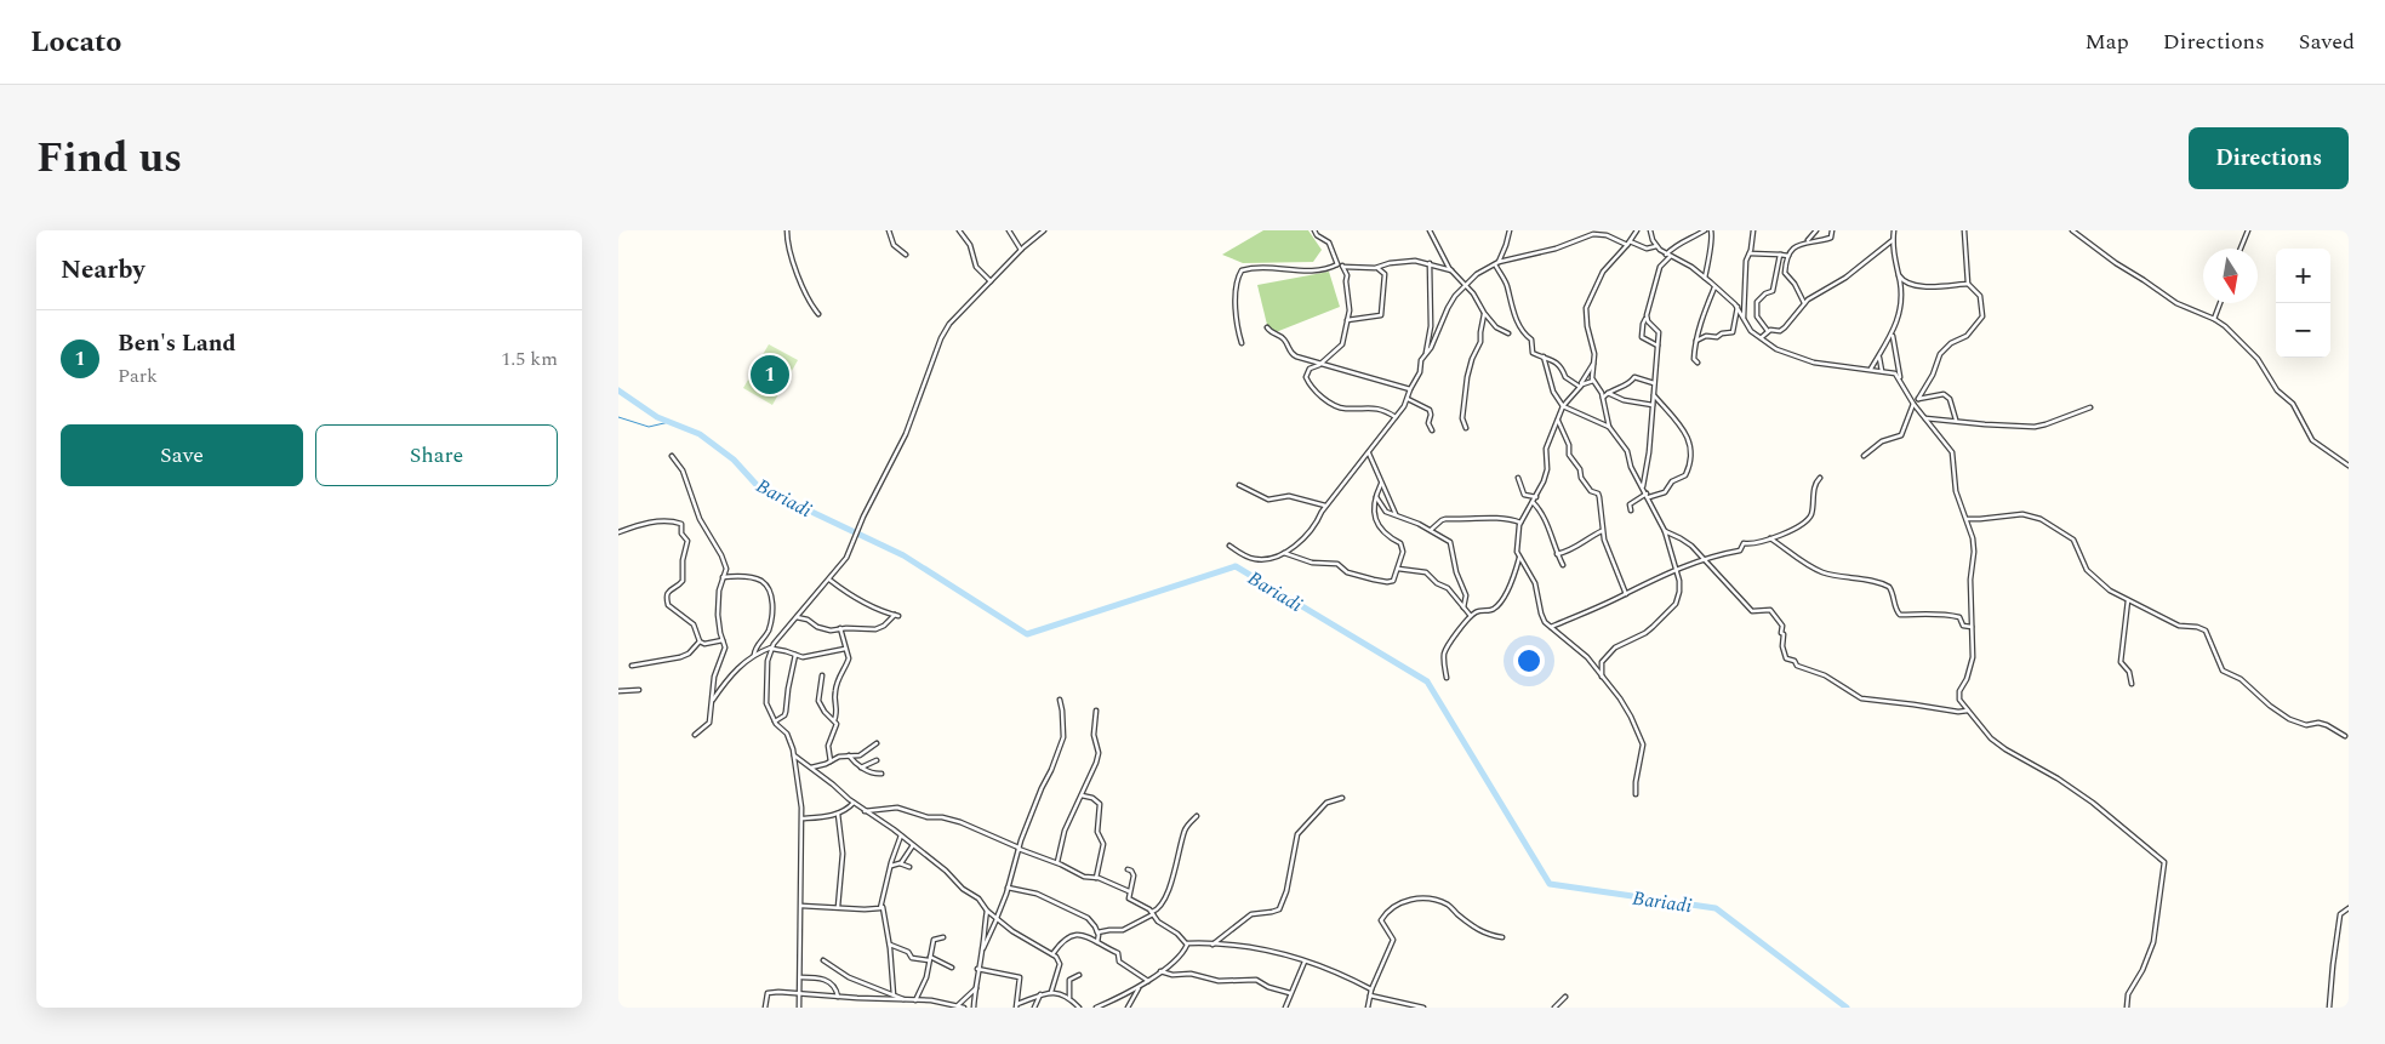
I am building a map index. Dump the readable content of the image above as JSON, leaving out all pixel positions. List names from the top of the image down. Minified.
{"water":["Bariadi"],"north":"bottom","page":{"header":"Locato","nav":["Map","Directions","Saved"],"title":"Find us","buttons":["Directions",["Save","Share"]],"heading":"Nearby","map_buttons":["+","−"],"list":[{"mark":"1","name":"Ben's Land","note":"Park","value":"1.5 km"}],"pins":"1"}}
